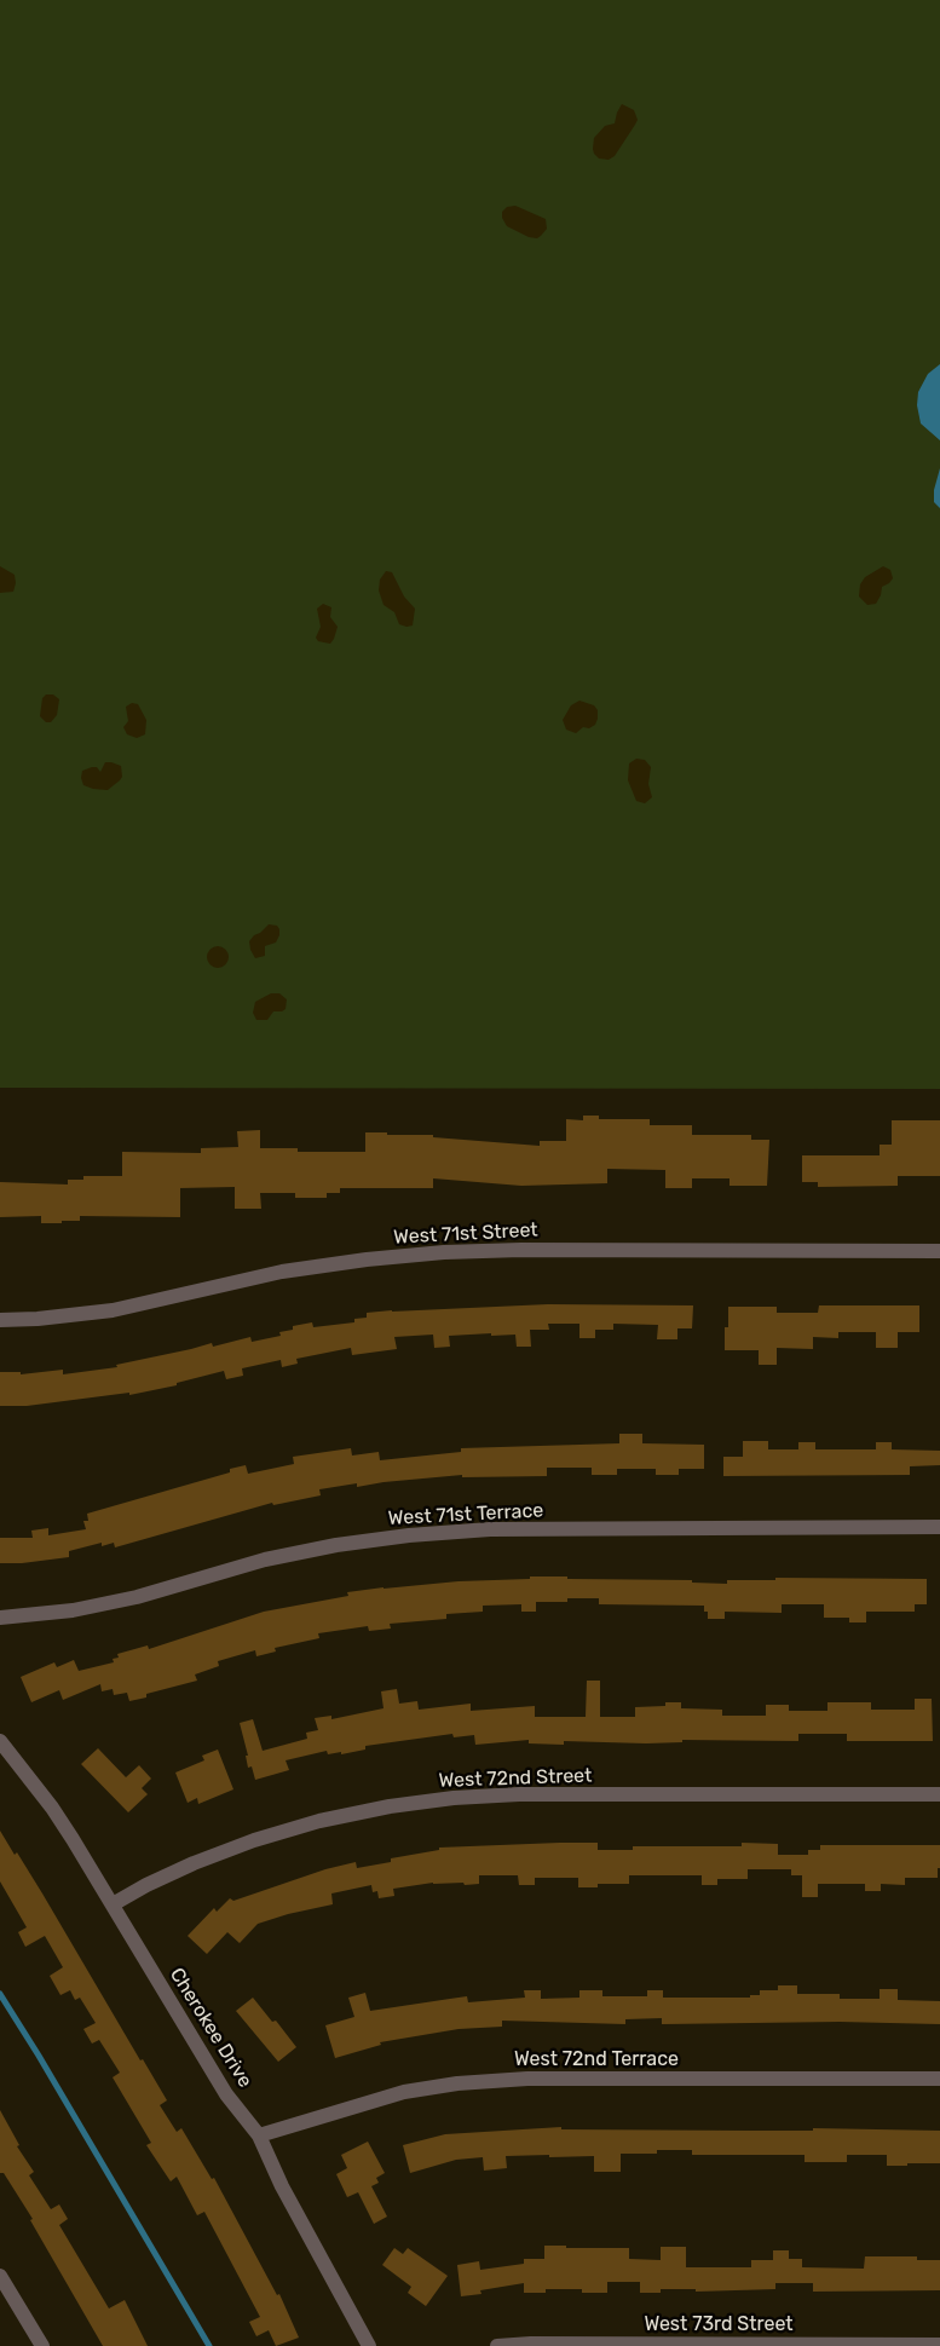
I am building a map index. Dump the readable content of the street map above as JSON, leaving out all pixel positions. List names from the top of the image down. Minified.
{"streets":{"street":["West 71st Street","West 71st Terrace","West 72nd Street","Cherokee Drive","West 72nd Terrace","West 73rd Street"]},"crossings":[["West 72nd Street","Cherokee Drive"],["Cherokee Drive","West 72nd Terrace"]]}
